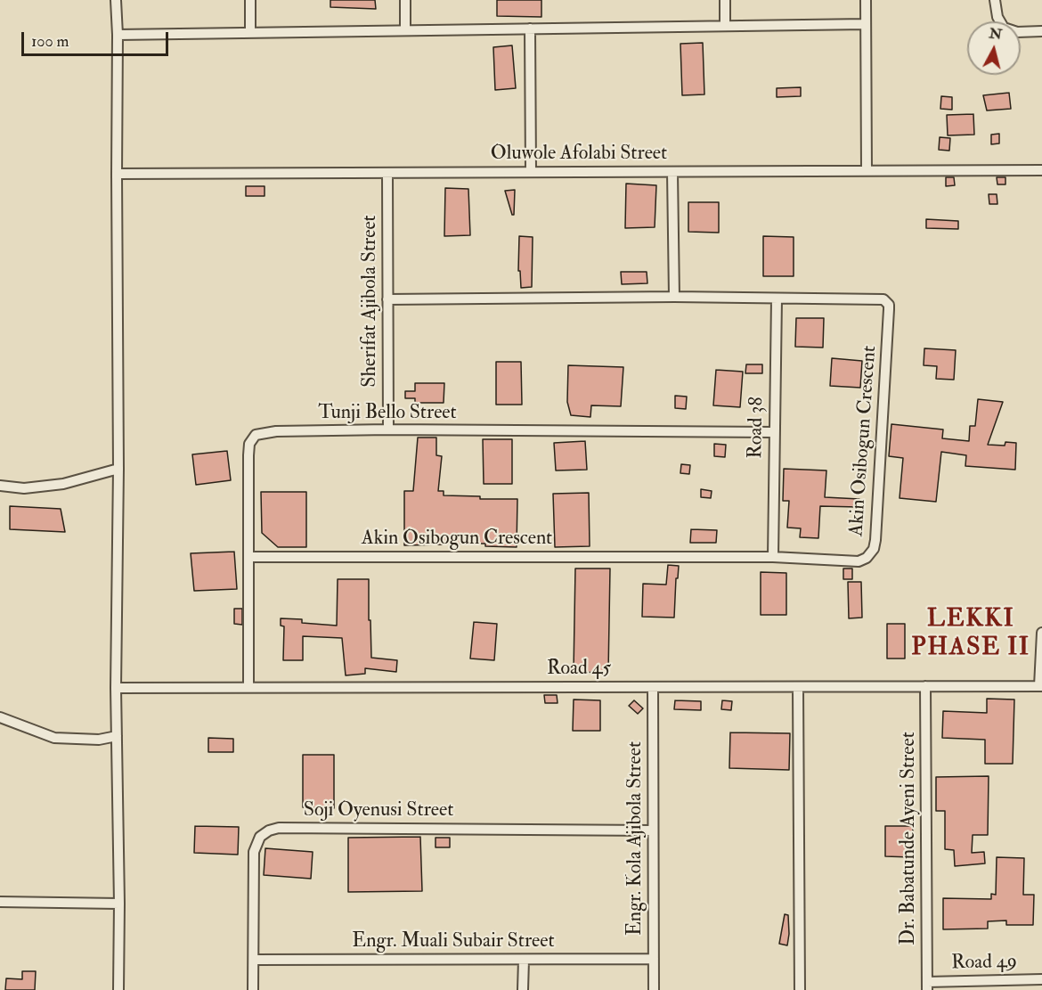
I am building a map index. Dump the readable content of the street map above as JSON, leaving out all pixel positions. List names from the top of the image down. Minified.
{"streets":{"street":["Oluwole Afolabi Street","Sherifat Ajibola Street","Tunji Bello Street","Road 38","Akin Osibogun Crescent","Road 45","Soji Oyenusi Street","Engr. Kola Ajibola Street","Dr. Babatunde Ayeni Street","Engr. Muali Subair Street","Road 49"]},"crossings":[["Oluwole Afolabi Street","Sherifat Ajibola Street"],["Sherifat Ajibola Street","Tunji Bello Street"],["Sherifat Ajibola Street","Akin Osibogun Crescent"],["Tunji Bello Street","Road 38"],["Tunji Bello Street","Akin Osibogun Crescent"],["Tunji Bello Street","Road 45"],["Road 38","Akin Osibogun Crescent"],["Road 45","Engr. Kola Ajibola Street"],["Road 45","Dr. Babatunde Ayeni Street"],["Soji Oyenusi Street","Engr. Kola Ajibola Street"],["Soji Oyenusi Street","Engr. Muali Subair Street"],["Engr. Kola Ajibola Street","Engr. Muali Subair Street"],["Dr. Babatunde Ayeni Street","Road 49"]],"districts":["LEKKI PHASE II"],"scale_bar":"100 m","north":"top"}
